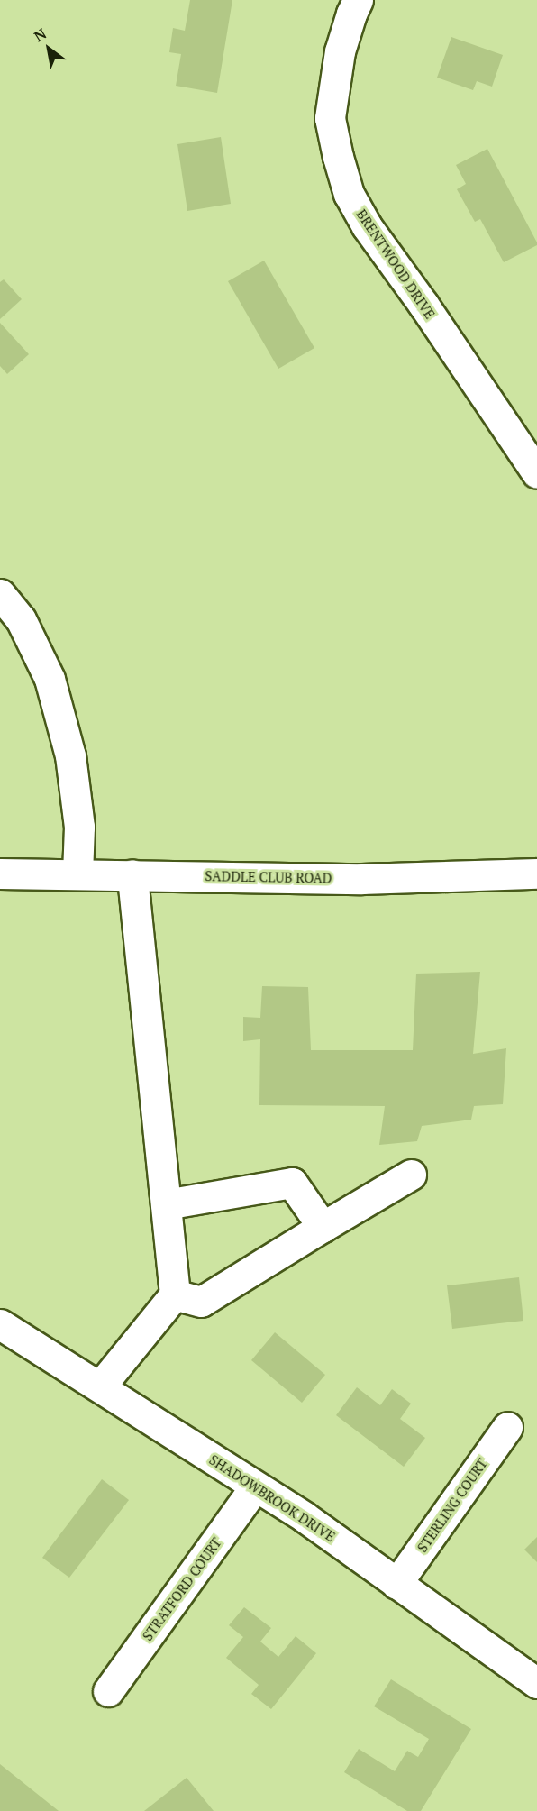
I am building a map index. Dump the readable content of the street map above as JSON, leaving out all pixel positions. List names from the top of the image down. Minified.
{"streets":{"street":["BRENTWOOD DRIVE","SADDLE CLUB ROAD","SHADOWBROOK DRIVE","STERLING COURT","STRATFORD COURT"]},"crossings":[["SHADOWBROOK DRIVE","STERLING COURT"],["SHADOWBROOK DRIVE","STRATFORD COURT"]],"north":"top left"}
